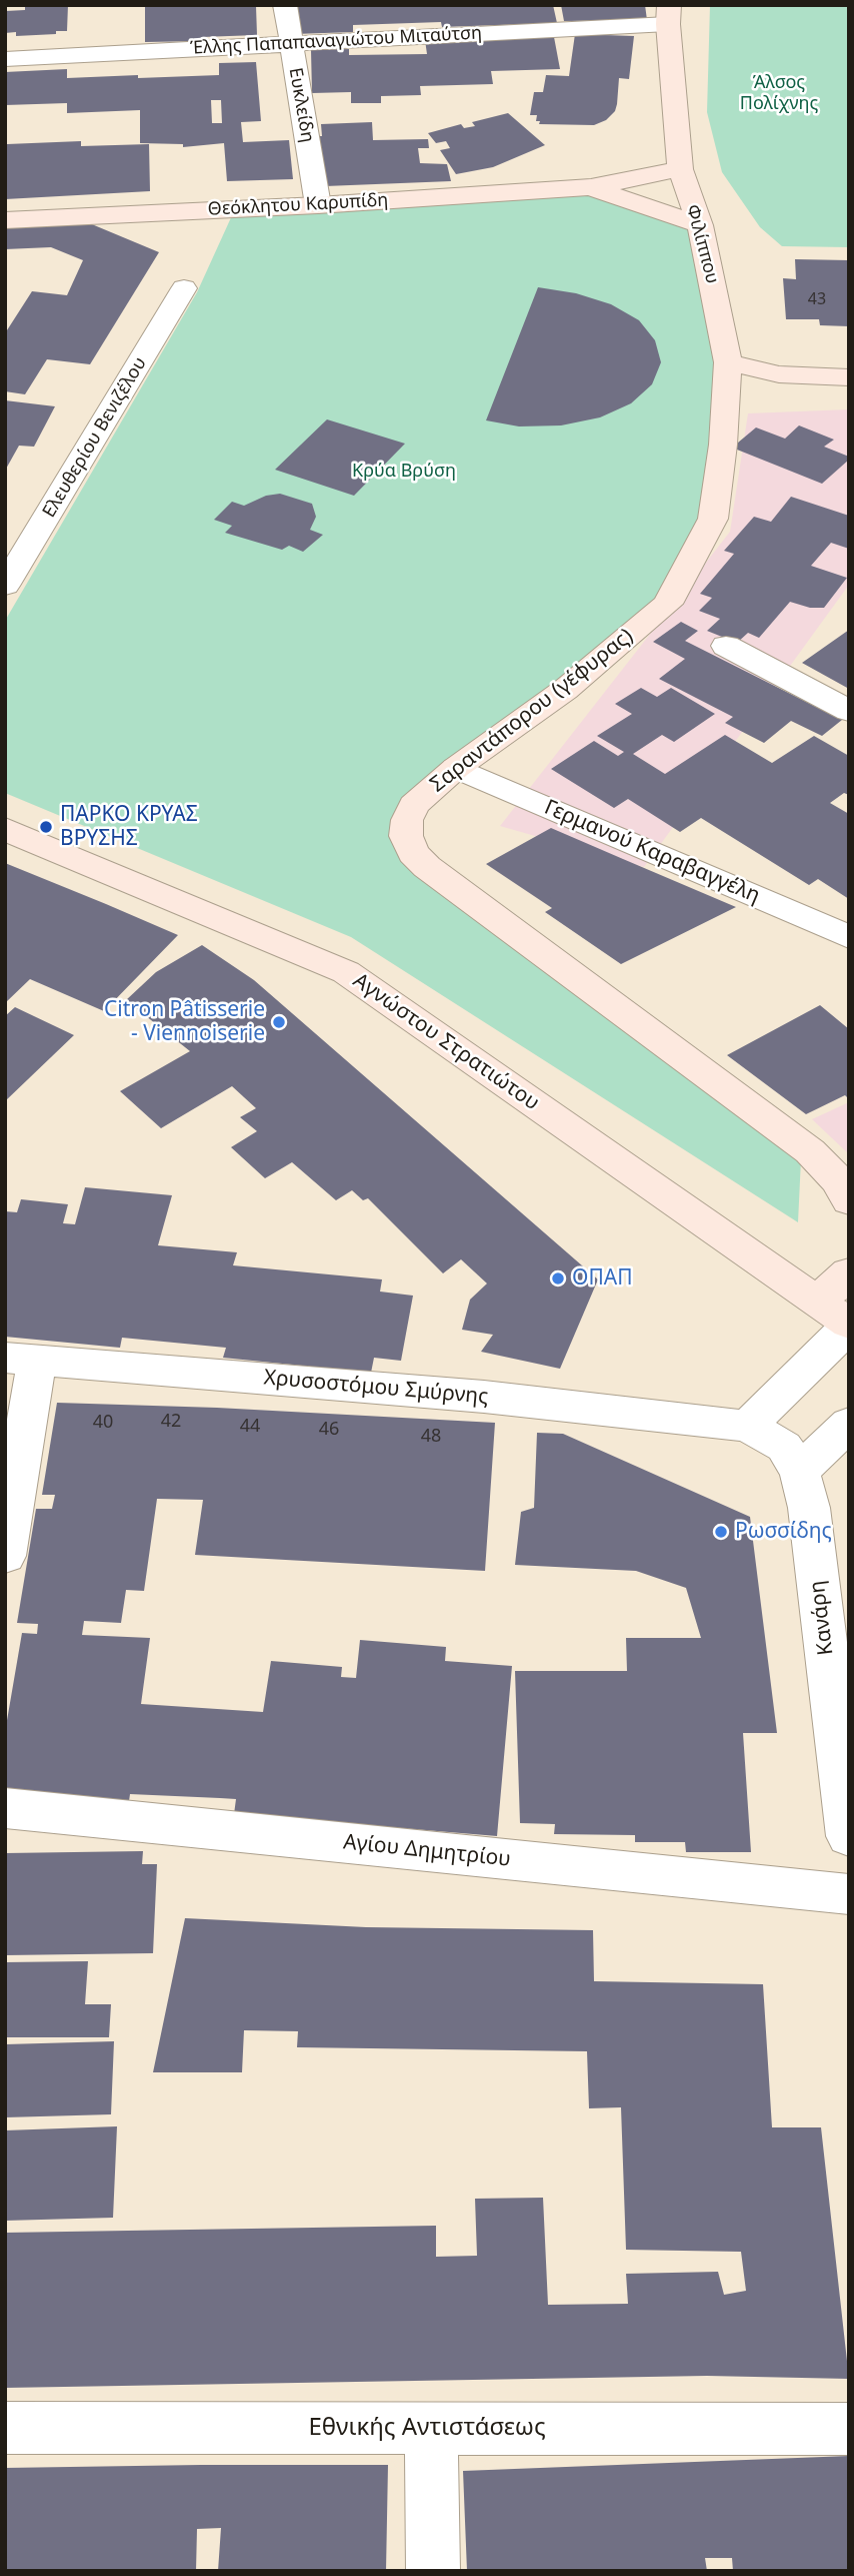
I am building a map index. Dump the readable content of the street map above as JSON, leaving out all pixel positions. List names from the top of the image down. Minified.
{"streets":{"street":["Έλλης Παπαπαναγιώτου Μιταύτση","Ευκλείδη","Θεόκλητου Καρυπίδη","Φιλίππου","Ελευθερίου Βενιζέλου","Σαραντάπορου (γέφυρας)","Γερμανού Καραβαγγέλη","Αγνώστου Στρατιώτου","Χρυσοστόμου Σμύρνης","Κανάρη","Αγίου Δημητρίου","Εθνικής Αντιστάσεως"]},"crossings":[["Έλλης Παπαπαναγιώτου Μιταύτση","Ευκλείδη"],["Έλλης Παπαπαναγιώτου Μιταύτση","Φιλίππου"],["Ευκλείδη","Θεόκλητου Καρυπίδη"],["Θεόκλητου Καρυπίδη","Φιλίππου"],["Φιλίππου","Σαραντάπορου (γέφυρας)"],["Σαραντάπορου (γέφυρας)","Γερμανού Καραβαγγέλη"],["Χρυσοστόμου Σμύρνης","Κανάρη"]],"parks":["Άλσος Πολίχνης","Κρύα Βρύση"],"places":["ΠΑΡΚΟ ΚΡΥΑΣ ΒΡΥΣΗΣ","Citron Pâtisserie - Viennoiserie","ΟΠΑΠ","Ρωσσίδης"],"house_numbers":["43","42","40","44","46","48"]}
